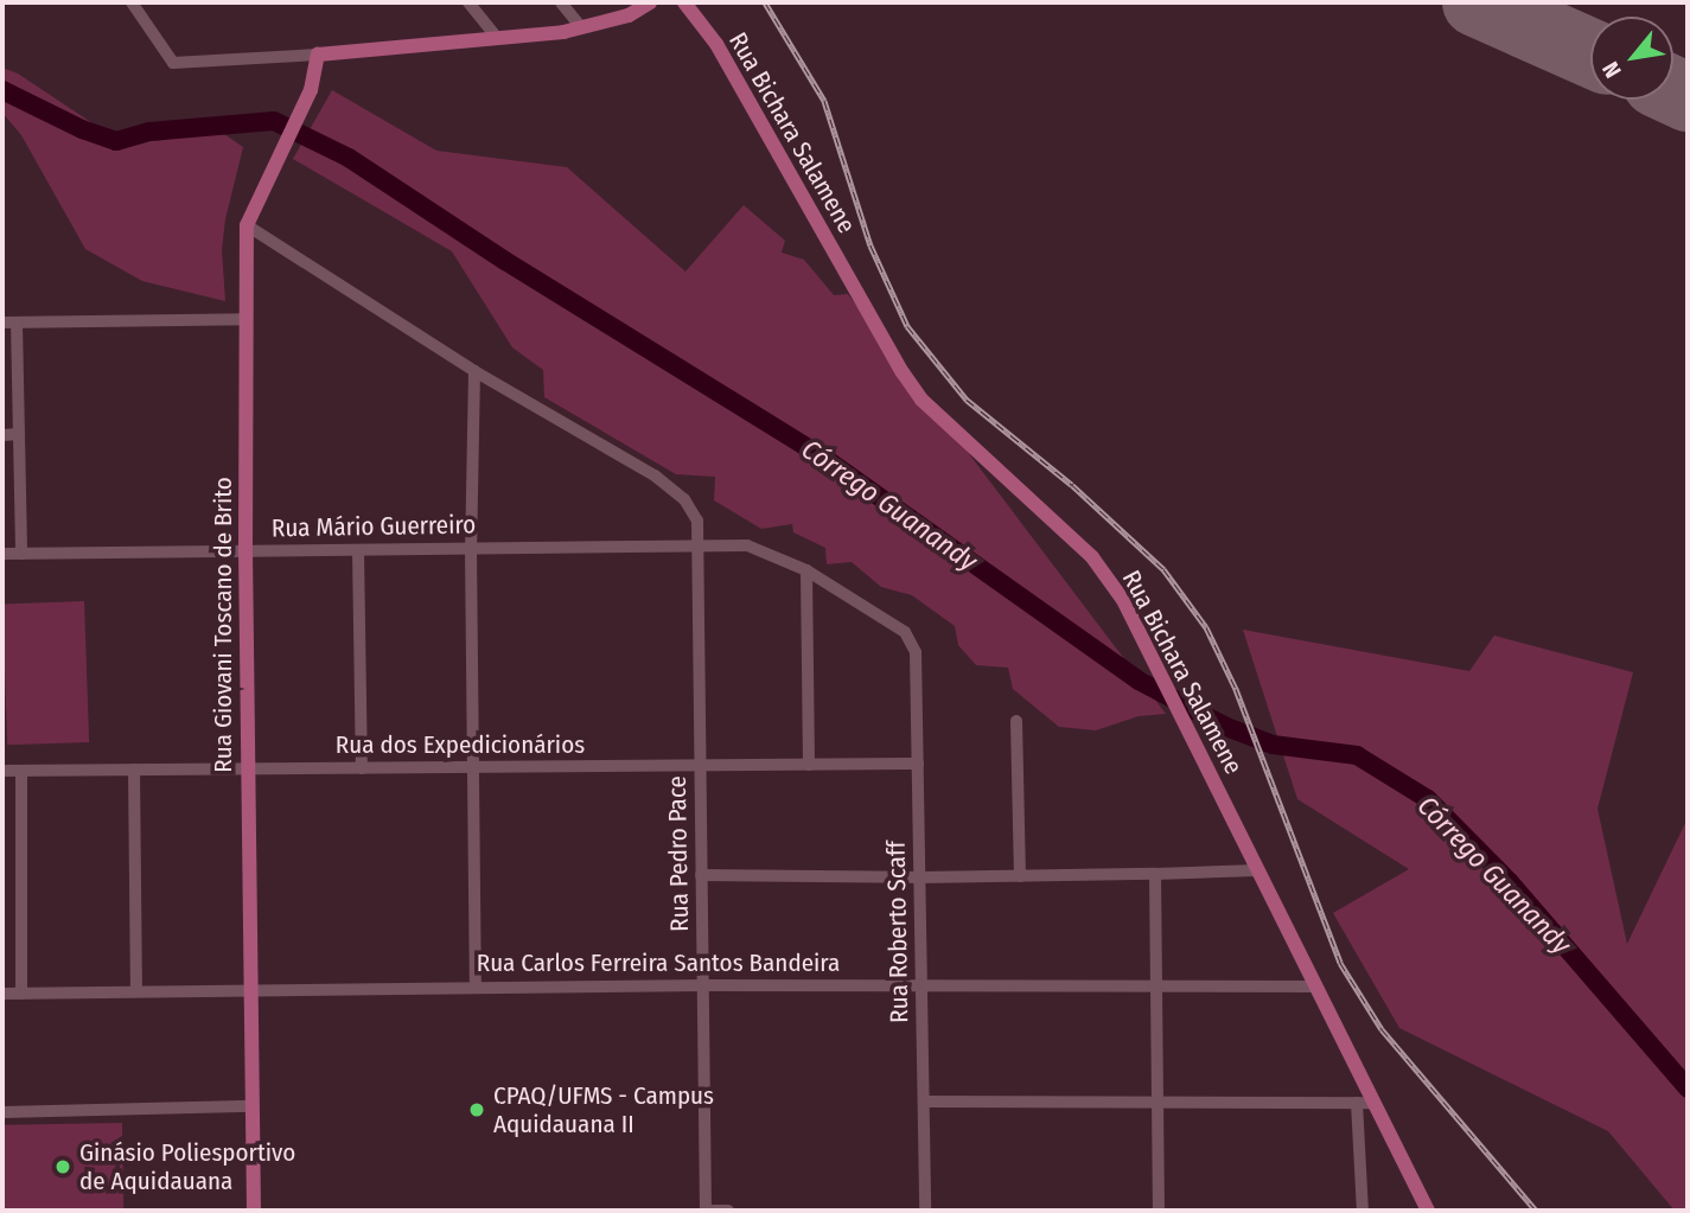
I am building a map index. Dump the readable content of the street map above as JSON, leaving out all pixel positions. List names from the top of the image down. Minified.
{"streets":{"main road":["Rua Bichara Salamene","Rua Giovani Toscano de Brito"],"street":["Rua Mário Guerreiro","Rua dos Expedicionários","Rua Pedro Pace","Rua Roberto Scaff","Rua Carlos Ferreira Santos Bandeira"]},"crossings":[["Rua Bichara Salamene","Rua Carlos Ferreira Santos Bandeira"],["Rua Mário Guerreiro","Rua Giovani Toscano de Brito"],["Rua Mário Guerreiro","Rua Pedro Pace"],["Rua Mário Guerreiro","Rua Roberto Scaff"],["Rua Giovani Toscano de Brito","Rua dos Expedicionários"],["Rua Giovani Toscano de Brito","Rua Pedro Pace"],["Rua Giovani Toscano de Brito","Rua Carlos Ferreira Santos Bandeira"],["Rua dos Expedicionários","Rua Pedro Pace"],["Rua dos Expedicionários","Rua Roberto Scaff"],["Rua Pedro Pace","Rua Carlos Ferreira Santos Bandeira"],["Rua Roberto Scaff","Rua Carlos Ferreira Santos Bandeira"]],"water":["Córrego Guanandy"],"places":["CPAQ/UFMS - Campus Aquidauana II","Ginásio Poliesportivo de Aquidauana"],"north":"bottom left"}
